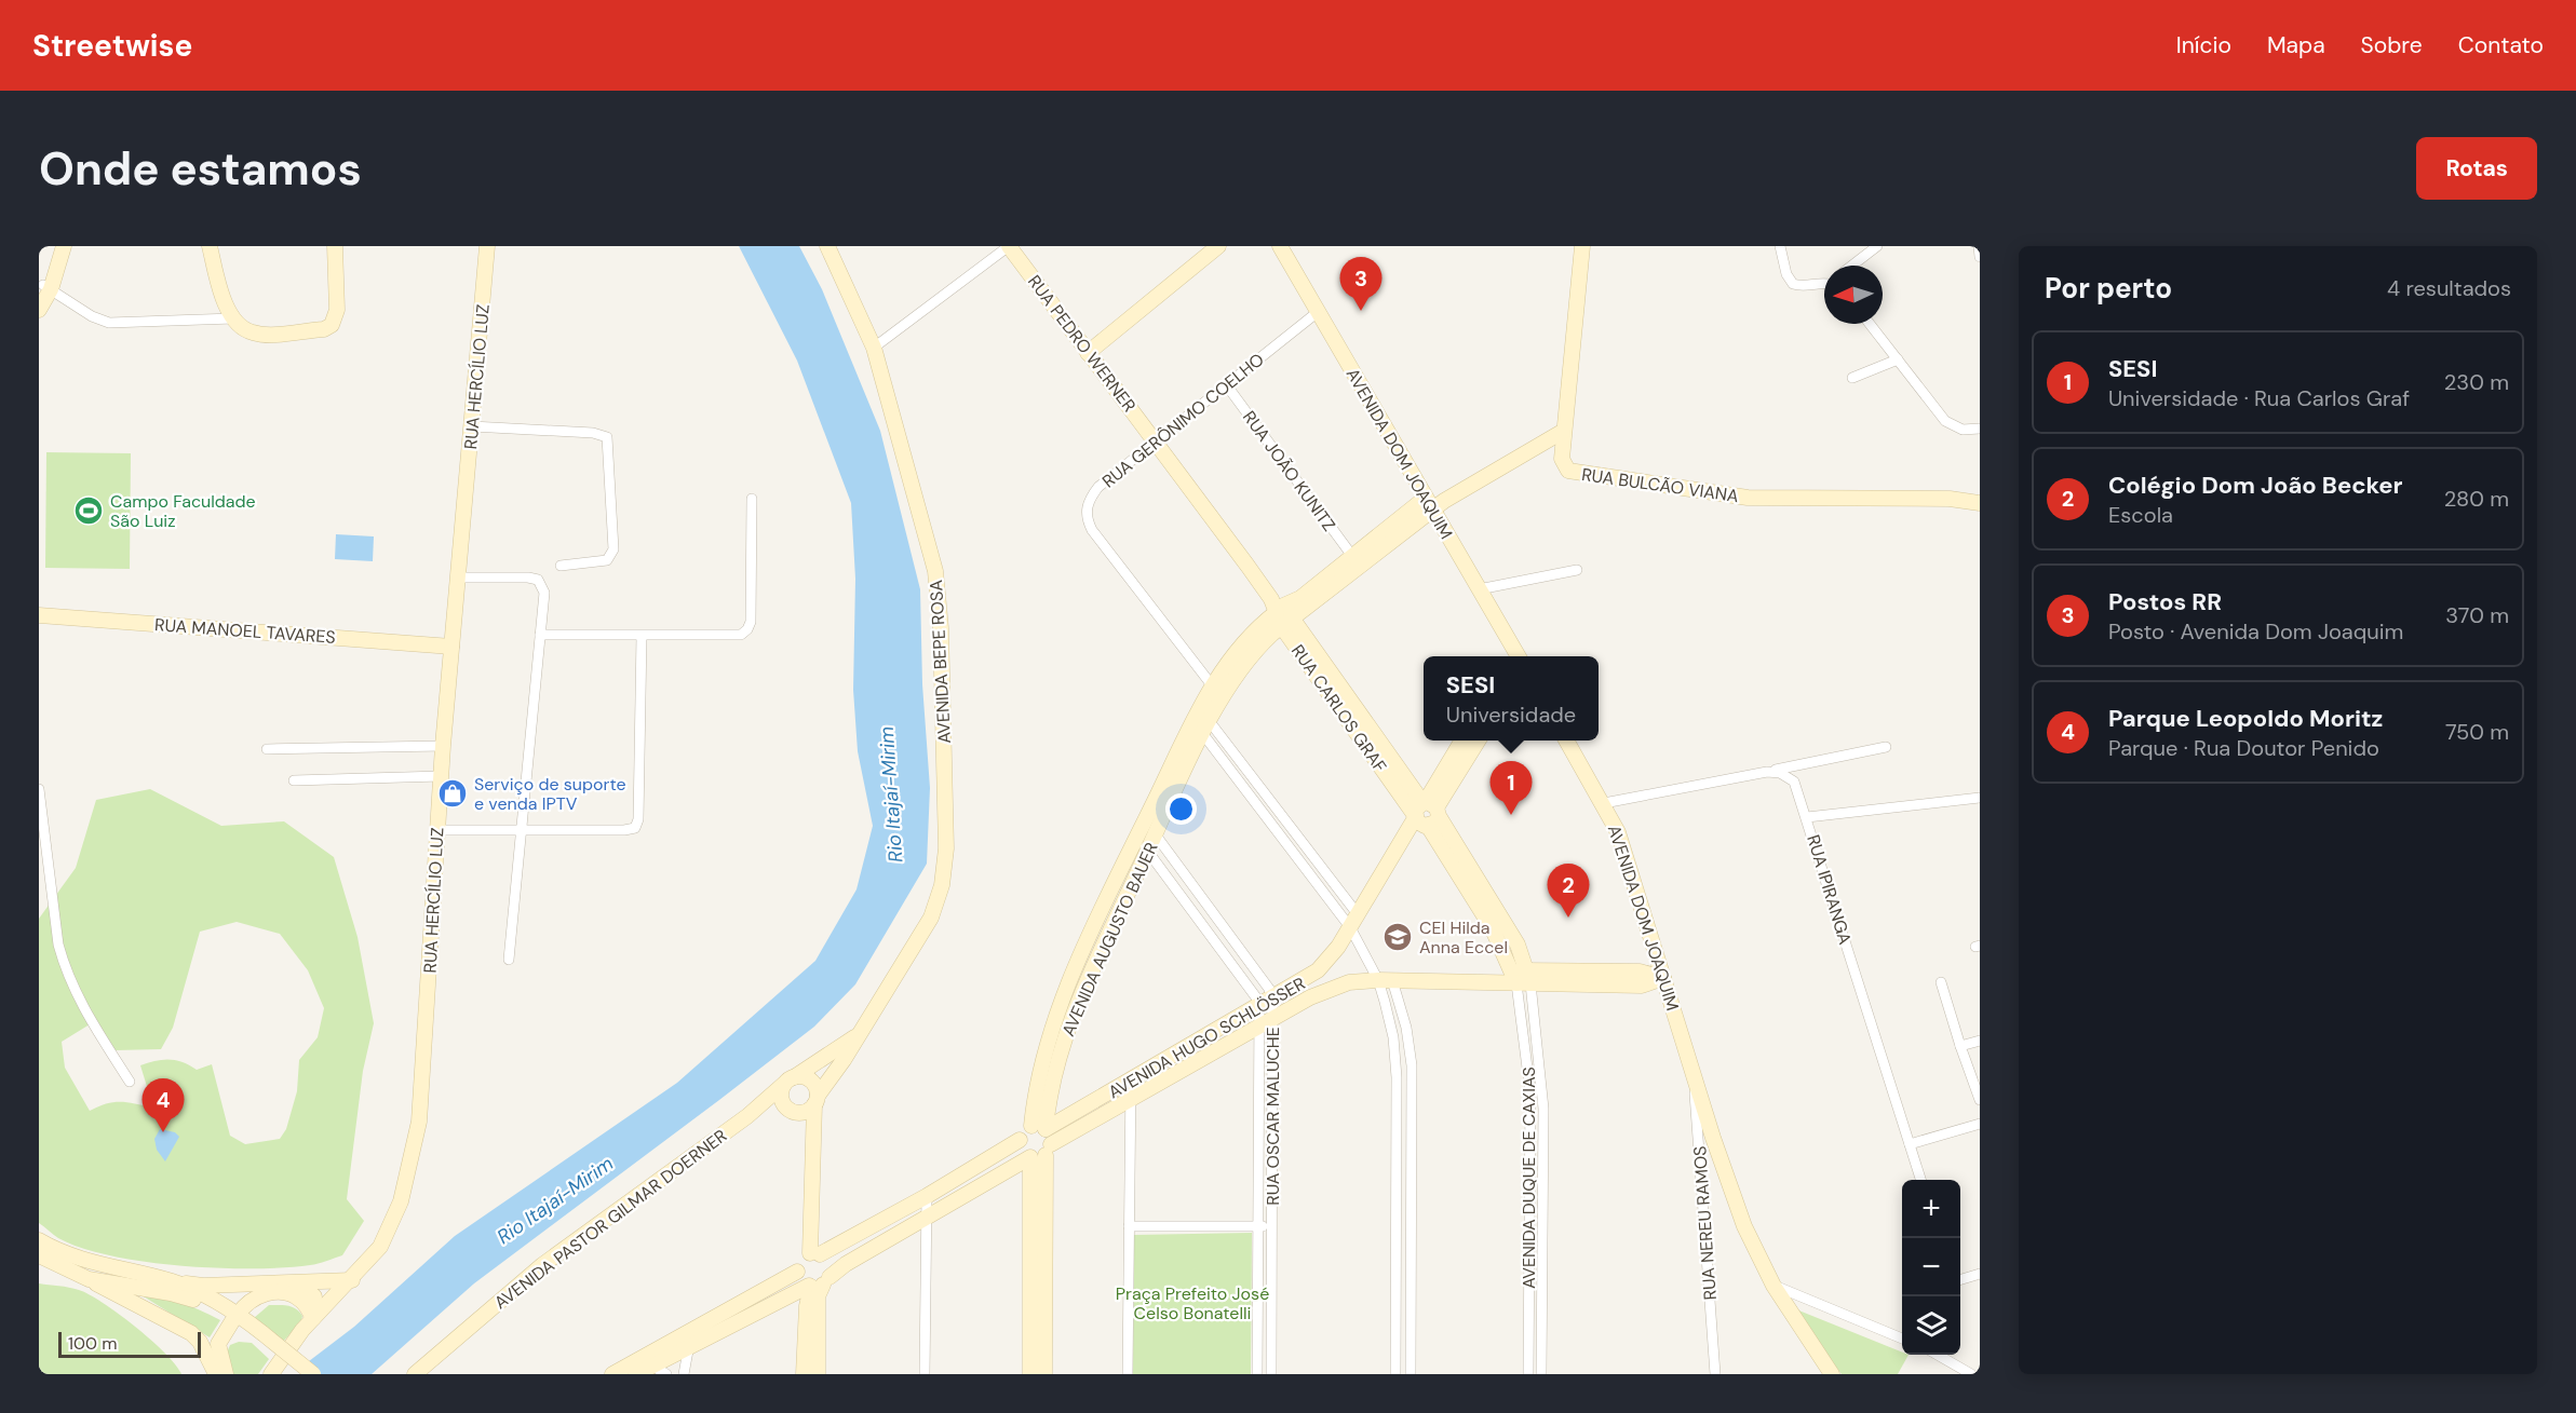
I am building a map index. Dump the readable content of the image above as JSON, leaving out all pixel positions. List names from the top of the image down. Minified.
{"streets":{"main road":["RUA PEDRO WERNER","RUA HERCÍLIO LUZ","AVENIDA DOM JOAQUIM","RUA BULCÃO VIANA","RUA MANOEL TAVARES","AVENIDA BEPE ROSA","RUA CARLOS GRAF","AVENIDA AUGUSTO BAUER","AVENIDA HUGO SCHLÖSSER","AVENIDA PASTOR GILMAR DOERNER"],"street":["RUA GERÔNIMO COELHO","RUA JOÃO KUNITZ","RUA IPIRANGA","RUA OSCAR MALUCHE","AVENIDA DUQUE DE CAXIAS","RUA NEREU RAMOS"]},"crossings":[["RUA PEDRO WERNER","RUA GERÔNIMO COELHO"],["RUA HERCÍLIO LUZ","RUA MANOEL TAVARES"],["RUA GERÔNIMO COELHO","AVENIDA DOM JOAQUIM"],["RUA GERÔNIMO COELHO","RUA JOÃO KUNITZ"],["RUA GERÔNIMO COELHO","AVENIDA AUGUSTO BAUER"],["AVENIDA DOM JOAQUIM","AVENIDA AUGUSTO BAUER"],["AVENIDA DOM JOAQUIM","AVENIDA HUGO SCHLÖSSER"],["AVENIDA DOM JOAQUIM","RUA NEREU RAMOS"],["RUA JOÃO KUNITZ","AVENIDA AUGUSTO BAUER"],["RUA BULCÃO VIANA","AVENIDA AUGUSTO BAUER"],["AVENIDA BEPE ROSA","AVENIDA PASTOR GILMAR DOERNER"],["RUA CARLOS GRAF","AVENIDA AUGUSTO BAUER"],["RUA CARLOS GRAF","AVENIDA HUGO SCHLÖSSER"],["RUA CARLOS GRAF","AVENIDA DUQUE DE CAXIAS"],["AVENIDA AUGUSTO BAUER","AVENIDA HUGO SCHLÖSSER"],["AVENIDA AUGUSTO BAUER","RUA OSCAR MALUCHE"],["AVENIDA HUGO SCHLÖSSER","RUA OSCAR MALUCHE"],["AVENIDA HUGO SCHLÖSSER","AVENIDA DUQUE DE CAXIAS"]],"water":["Rio Itajaí-Mirim"],"parks":["Praça Prefeito José Celso Bonatelli"],"places":{"sports":["Campo Faculdade São Luiz"],"shop":["Serviço de suporte e venda IPTV"],"school or university":["CEI Hilda Anna Eccel"]},"scale_bar":"100 m","north":"left","page":{"header":"Streetwise","nav":["Início","Mapa","Sobre","Contato"],"buttons":"Rotas","title":"Onde estamos","heading":["Por perto","4 resultados"],"pins":["3","1","2","4"],"list":[{"mark":"1","name":"SESI","note":"Universidade · Rua Carlos Graf","value":"230 m"},{"mark":"2","name":"Colégio Dom João Becker","note":"Escola","value":"280 m"},{"mark":"3","name":"Postos RR","note":"Posto · Avenida Dom Joaquim","value":"370 m"},{"mark":"4","name":"Parque Leopoldo Moritz","note":"Parque · Rua Doutor Penido","value":"750 m"}],"popup":["SESI","Universidade"],"map_buttons":["+","−"],"scale":"100 m"}}
